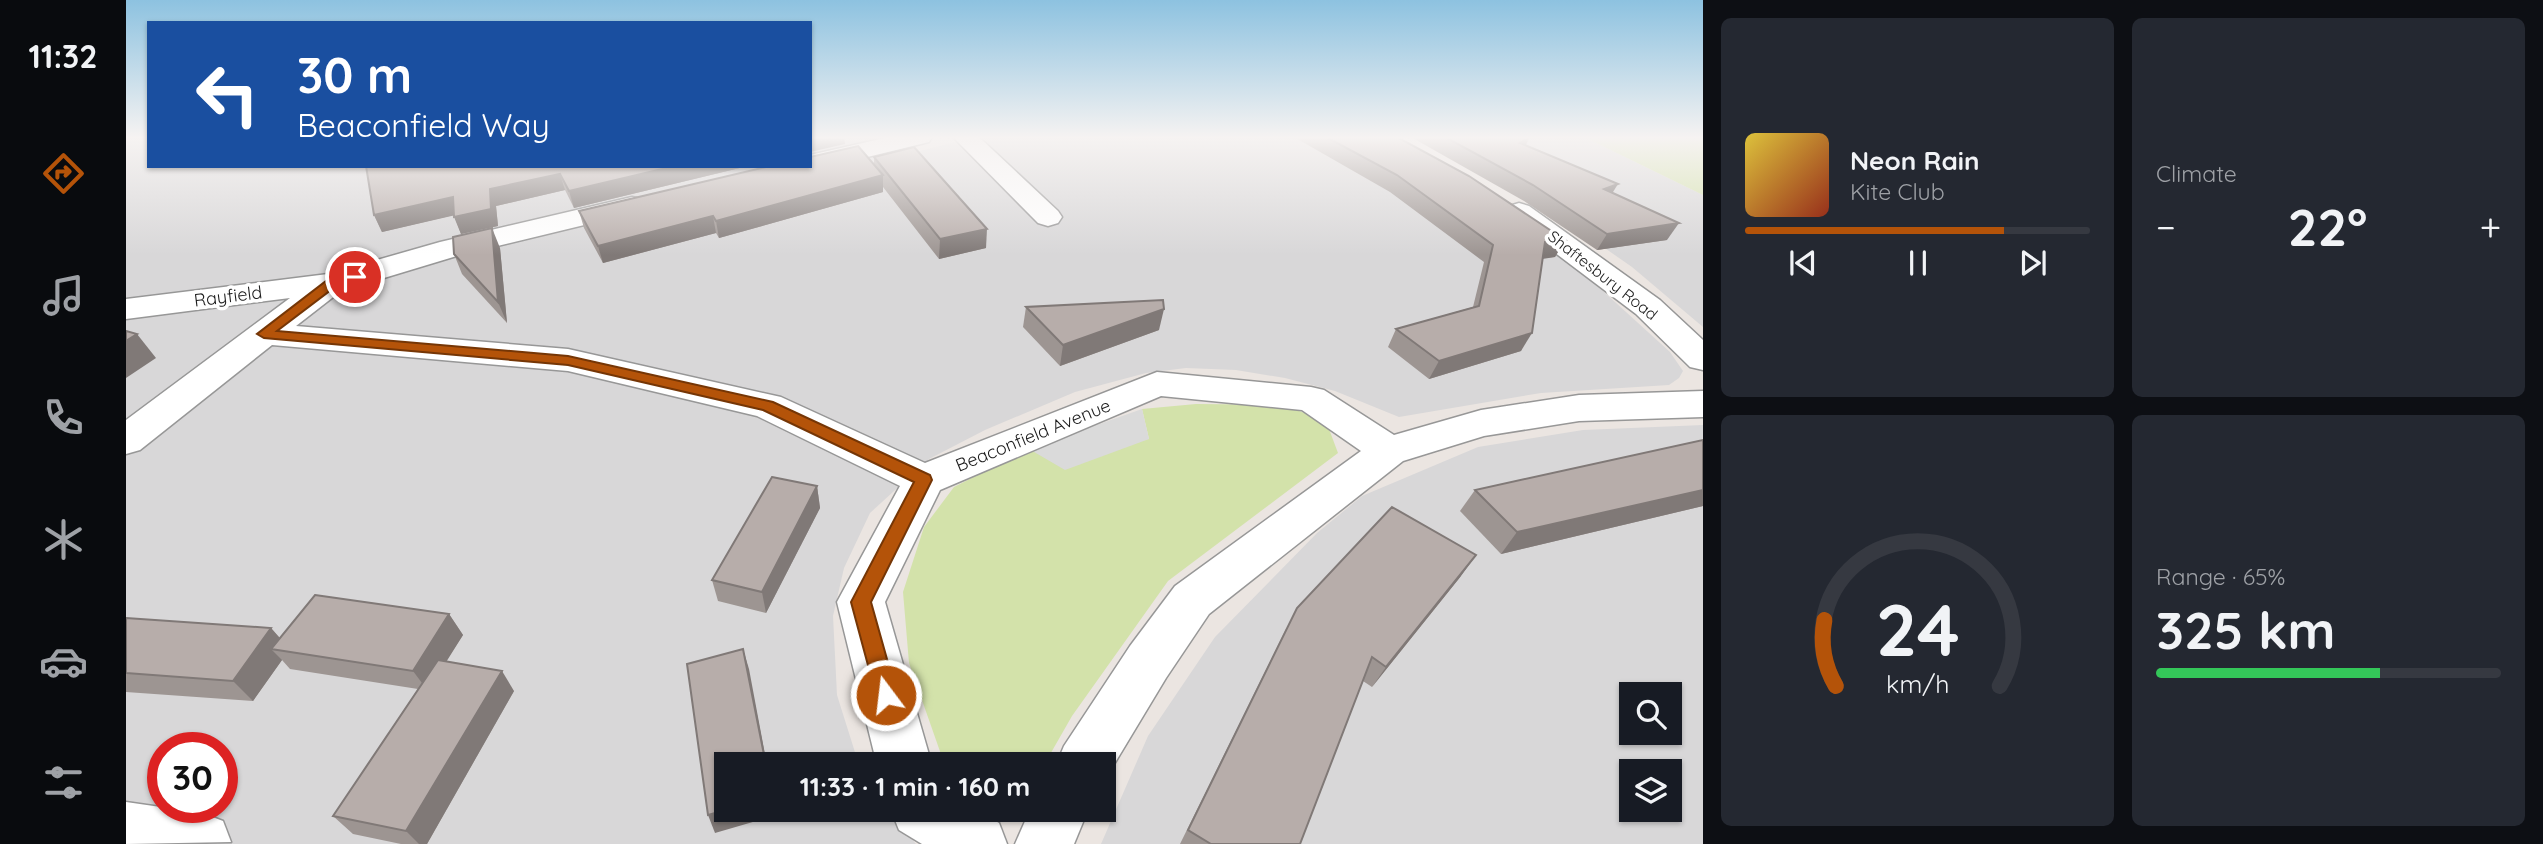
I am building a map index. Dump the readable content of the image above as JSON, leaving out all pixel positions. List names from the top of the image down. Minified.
{"streets":{"street":["Shaftesbury Road","Rayfield","Beaconfield Avenue"]},"page":{"tabs":"11:32","tile":["Climate",["Range · 65%","325 km"]],"turn":["30 m","Beaconfield Way"],"song":["Neon Rain","Kite Club"],"heat":["−","22°","+"],"limit":"30","trip":"11:33 · 1 min · 160 m","gauge":["24","km/h"]}}
